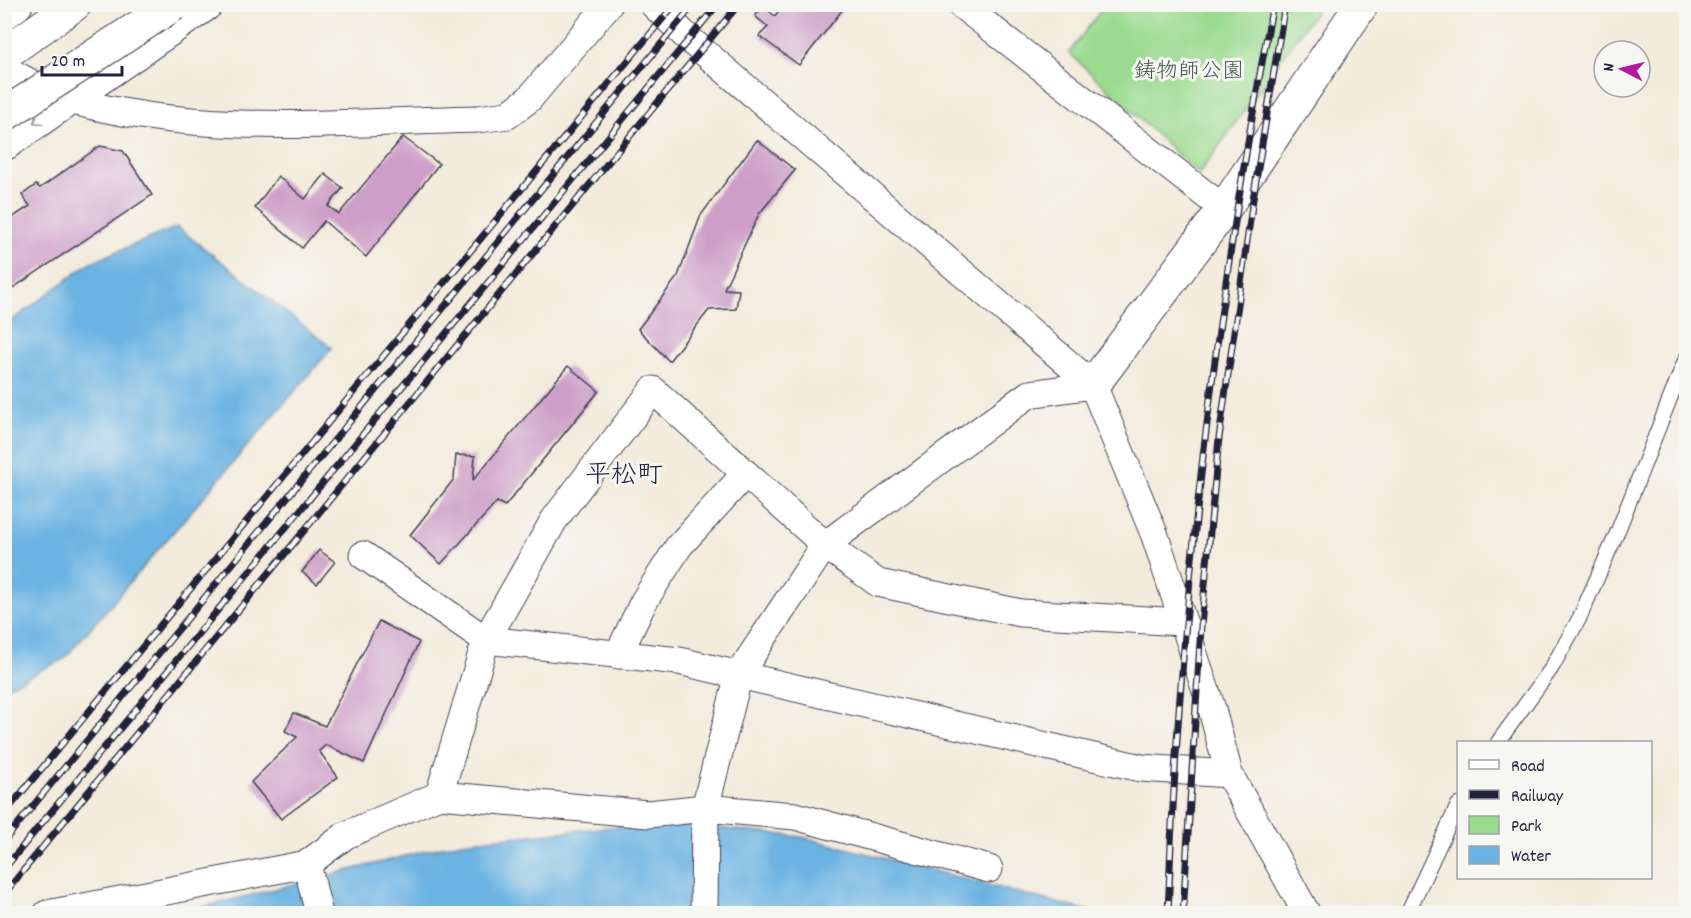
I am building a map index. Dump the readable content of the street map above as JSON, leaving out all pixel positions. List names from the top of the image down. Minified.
{"districts":["平松町"],"parks":["鋳物師公園"],"legend":["Road","Railway","Park","Water"],"scale_bar":"20 m","north":"left"}
